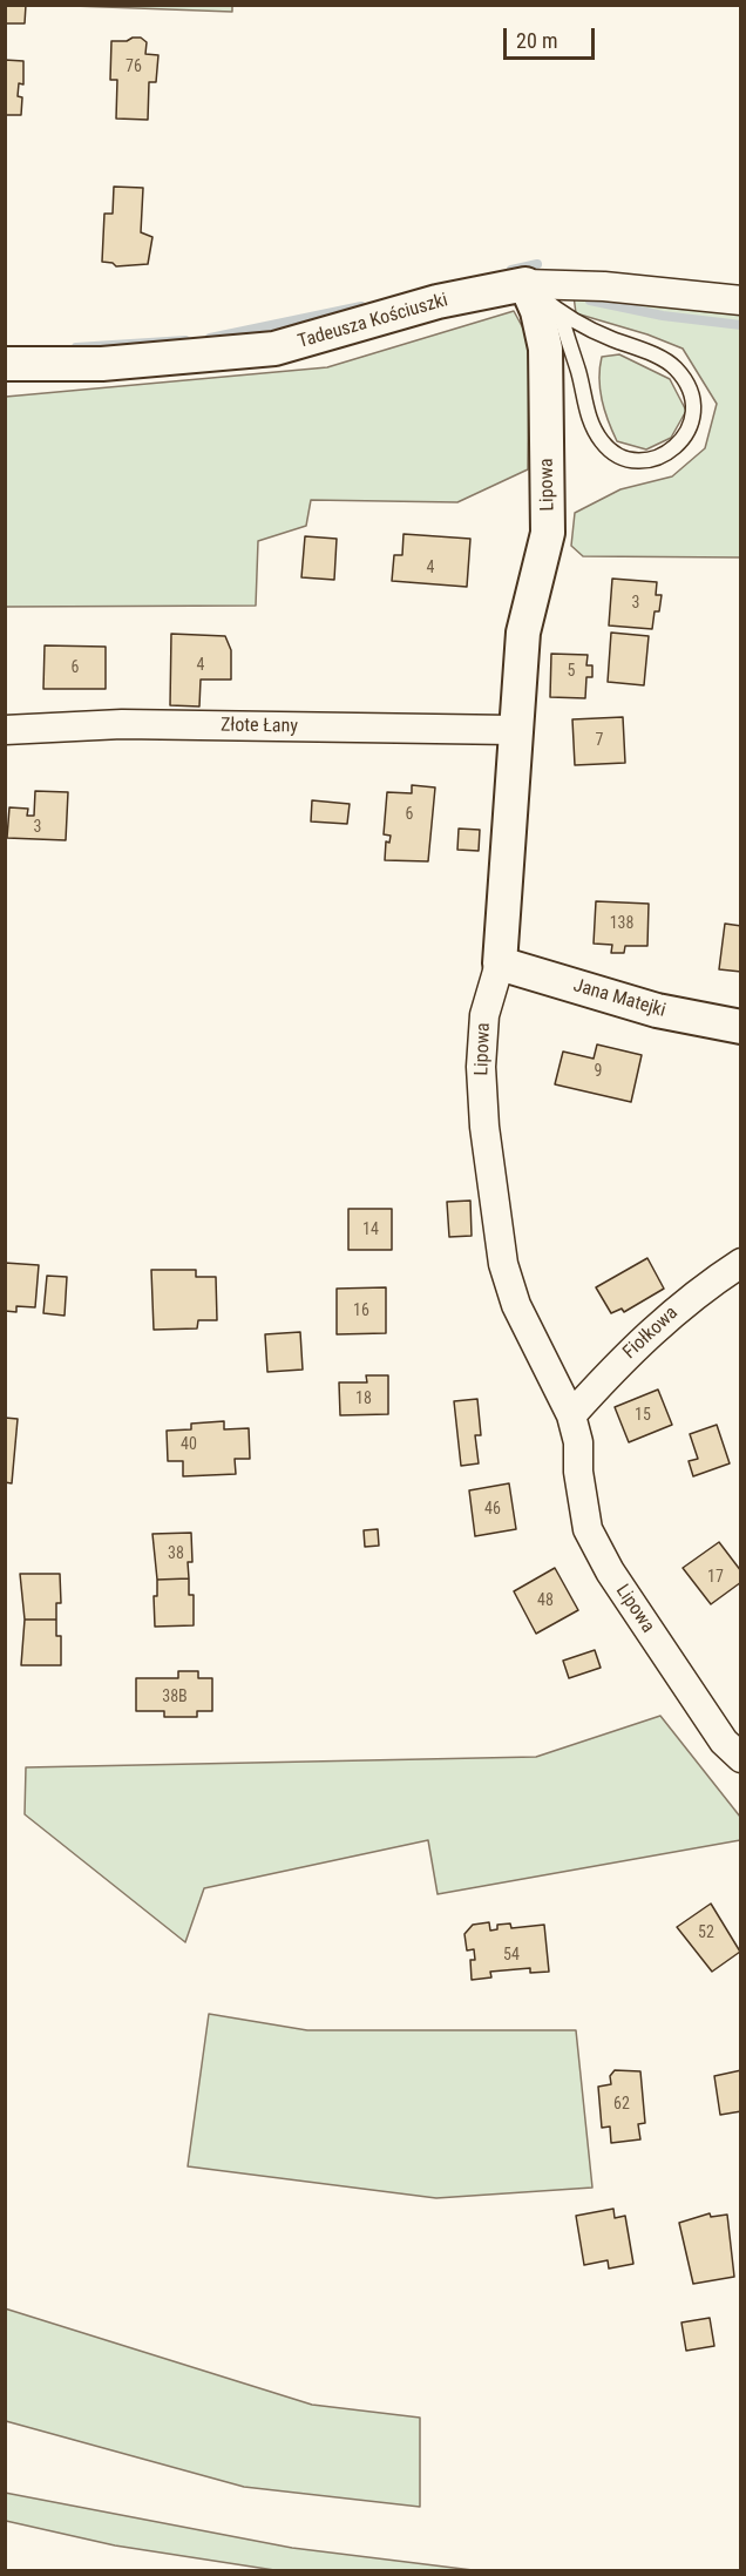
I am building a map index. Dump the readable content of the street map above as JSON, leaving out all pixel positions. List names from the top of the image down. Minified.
{"streets":{"street":["Tadeusza Kościuszki","Lipowa","Złote Łany","Jana Matejki","Fiołkowa"]},"crossings":[["Tadeusza Kościuszki","Lipowa"],["Lipowa","Złote Łany"],["Lipowa","Jana Matejki"],["Lipowa","Fiołkowa"]],"house_numbers":["76","4","3","4","6","5","7","6","3","138","9","14","16","18","15","40","46","38","17","48","38B","52","54","62"],"scale_bar":"20 m"}
